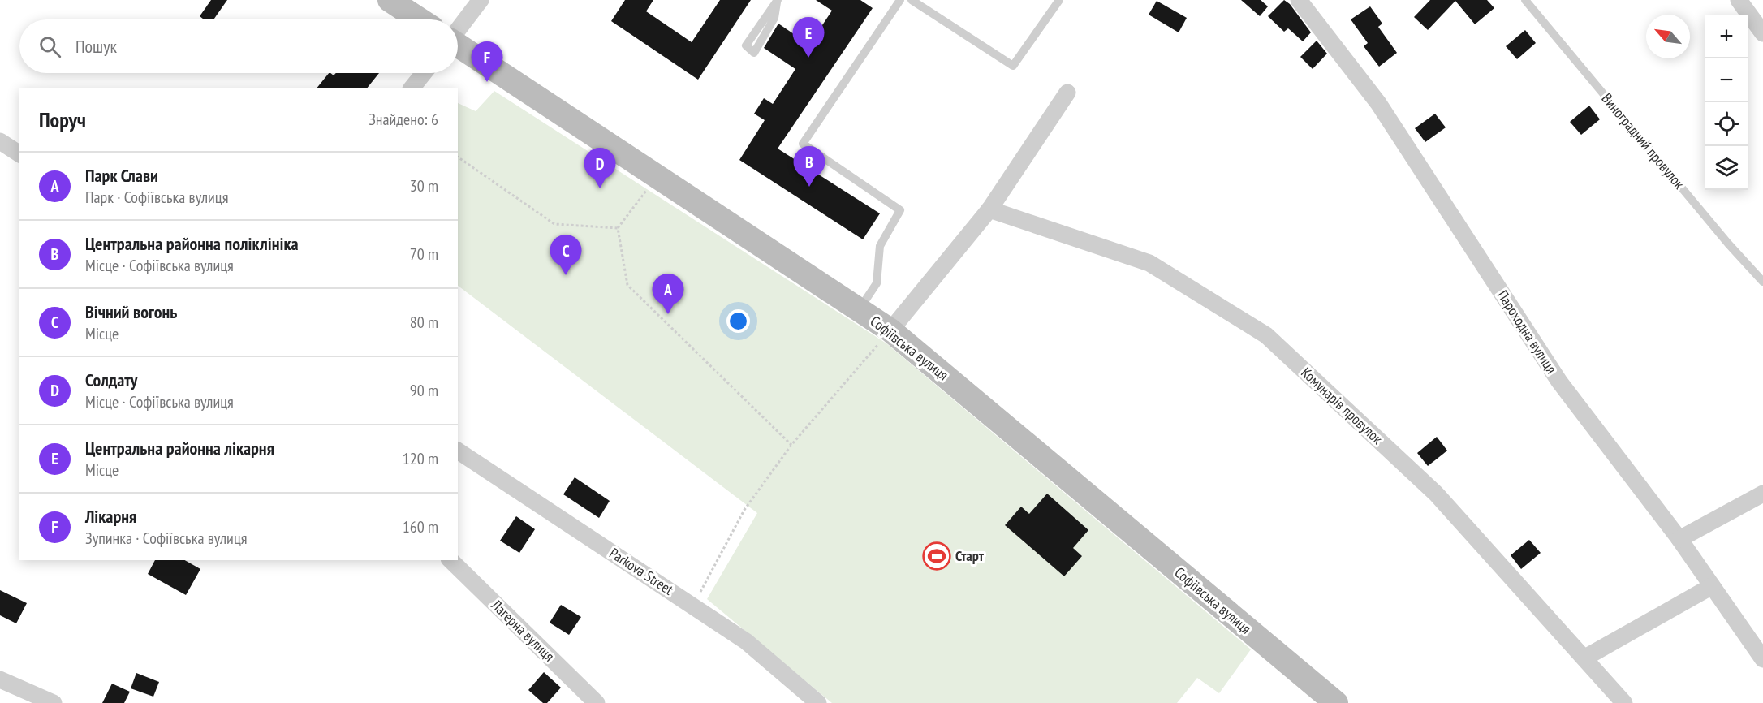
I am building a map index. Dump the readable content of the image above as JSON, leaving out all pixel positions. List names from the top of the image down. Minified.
{"streets":{"street":["Пароходна вулиця","Софіївська вулиця","Комунарів провулок","Parkova Street","Лагерна вулиця"],"lane":["Виноградний провулок"]},"places":{"sports":["Старт"]},"north":"top left","page":{"map_buttons":["+","−"],"pins":["E","F","B","D","C","A"],"search":"Пошук","heading":["Поруч","Знайдено: 6"],"list":[{"mark":"A","name":"Парк Слави","note":"Парк · Софіївська вулиця","value":"30 m"},{"mark":"B","name":"Центральна районна поліклініка","note":"Місце · Софіївська вулиця","value":"70 m"},{"mark":"C","name":"Вічний вогонь","note":"Місце","value":"80 m"},{"mark":"D","name":"Солдату","note":"Місце · Софіївська вулиця","value":"90 m"},{"mark":"E","name":"Центральна районна лікарня","note":"Місце","value":"120 m"},{"mark":"F","name":"Лікарня","note":"Зупинка · Софіївська вулиця","value":"160 m"}]}}
